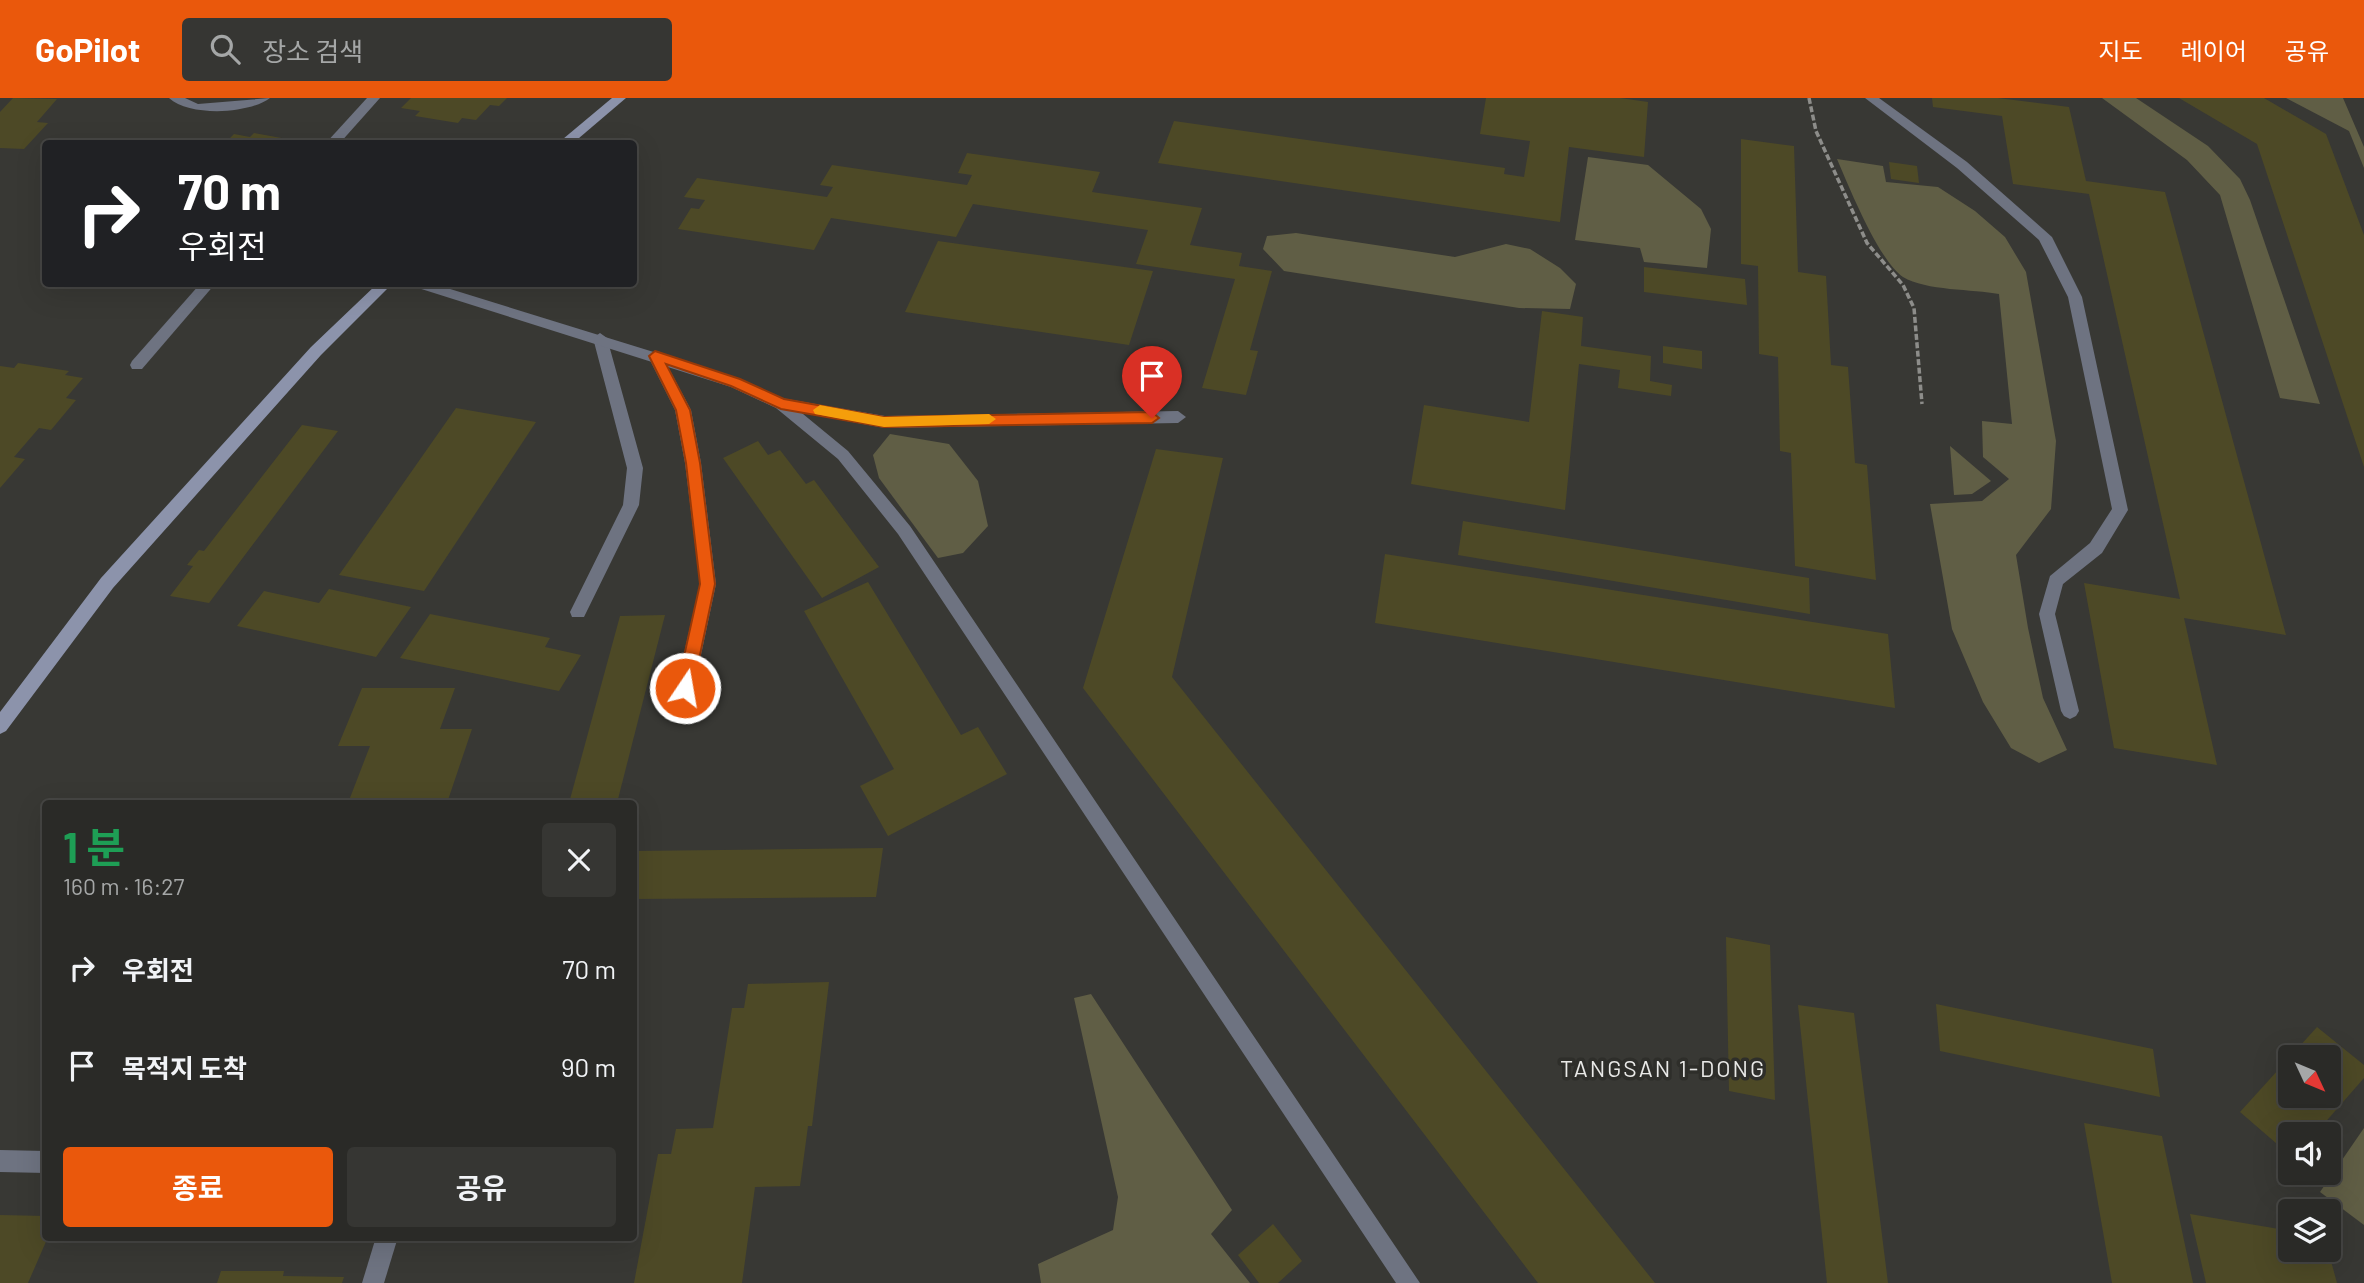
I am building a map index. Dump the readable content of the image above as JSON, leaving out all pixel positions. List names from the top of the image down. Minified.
{"districts":["TANGSAN 1-DONG"],"north":"bottom right","page":{"header":"GoPilot","search":"장소 검색","nav":["지도","레이어","공유"],"turn":["70 m","우회전"],"heading":["1 분","160 m · 16:27"],"list":[{"name":"우회전","value":"70 m"},{"name":"목적지 도착","value":"90 m"}],"buttons":["종료","공유"]}}
